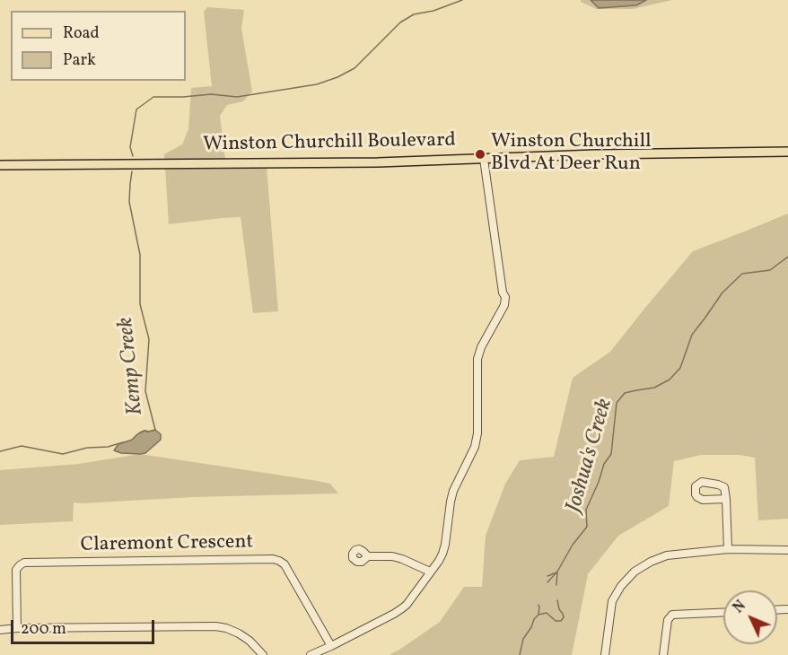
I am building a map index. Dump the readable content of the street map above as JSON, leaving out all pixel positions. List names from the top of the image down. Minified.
{"streets":{"main road":["Winston Churchill Boulevard"],"street":["Claremont Crescent"]},"water":["Kemp Creek","Joshua's Creek"],"places":["Winston Churchill Blvd At Deer Run"],"legend":["Road","Park"],"scale_bar":"200 m","north":"top left"}
